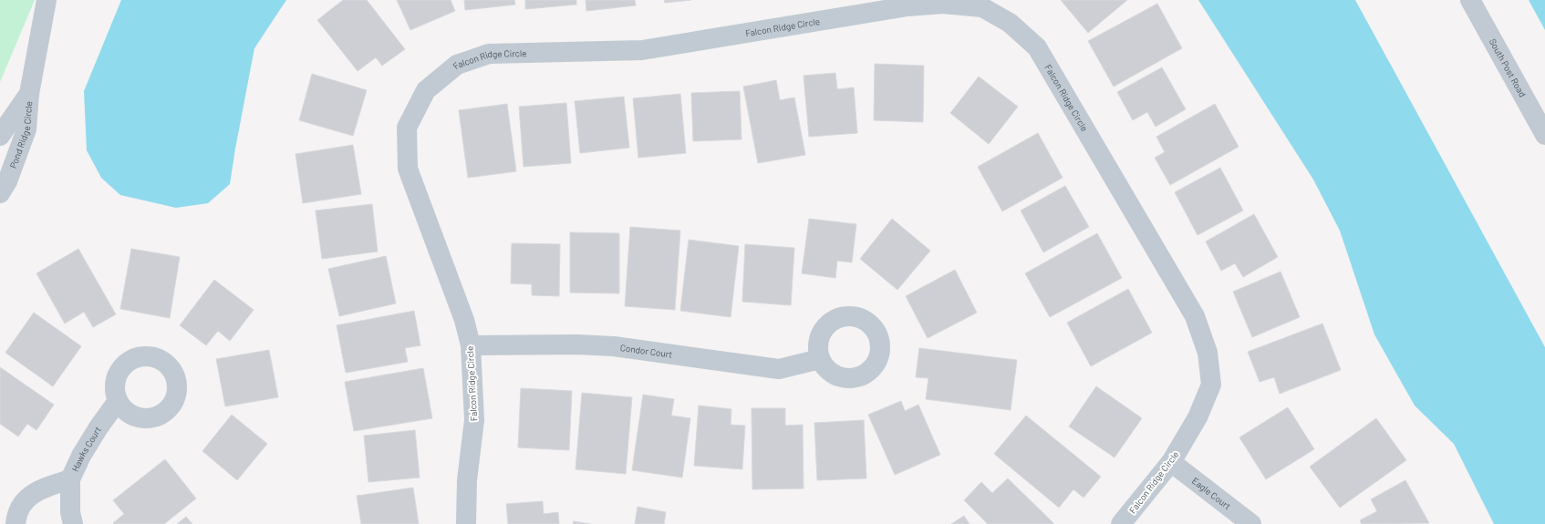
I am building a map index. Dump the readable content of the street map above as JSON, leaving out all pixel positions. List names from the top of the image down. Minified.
{"streets":{"street":["Falcon Ridge Circle","South Post Road","Pond Ridge Circle","Condor Court","Hawks Court","Eagle Court"]},"crossings":[["Falcon Ridge Circle","Condor Court"],["Falcon Ridge Circle","Eagle Court"]]}
